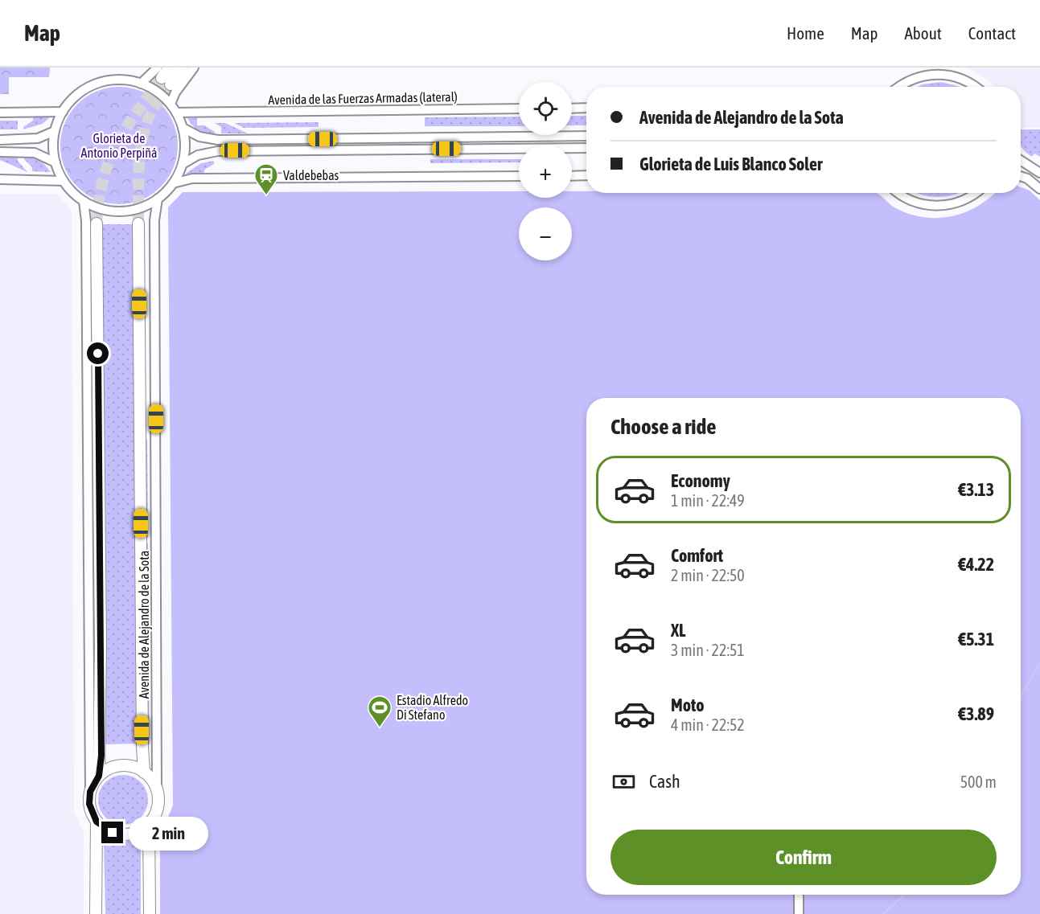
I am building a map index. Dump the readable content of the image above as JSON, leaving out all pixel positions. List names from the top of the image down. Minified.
{"streets":{"main road":["Avenida de Alejandro de la Sota"],"street":["Avenida de las Fuerzas Armadas (lateral)"]},"crossings":[["Avenida de las Fuerzas Armadas (lateral)","Avenida de Alejandro de la Sota"]],"parks":["Glorieta de Antonio Perpiñá"],"places":{"station":["Valdebebas"],"sports":["Estadio Alfredo Di Stefano"]},"page":{"header":"Map","nav":["Home","Map","About","Contact"],"map_buttons":["+","−"],"banner":["Avenida de Alejandro de la Sota","Glorieta de Luis Blanco Soler"],"heading":"Choose a ride","list":[{"name":"Economy","note":"1 min · 22:49","value":"€3.13"},{"name":"Comfort","note":"2 min · 22:50","value":"€4.22"},{"name":"XL","note":"3 min · 22:51","value":"€5.31"},{"name":"Moto","note":"4 min · 22:52","value":"€3.89"}],"pay":["Cash","500 m"],"bubble":"2 min","buttons":"Confirm"}}
